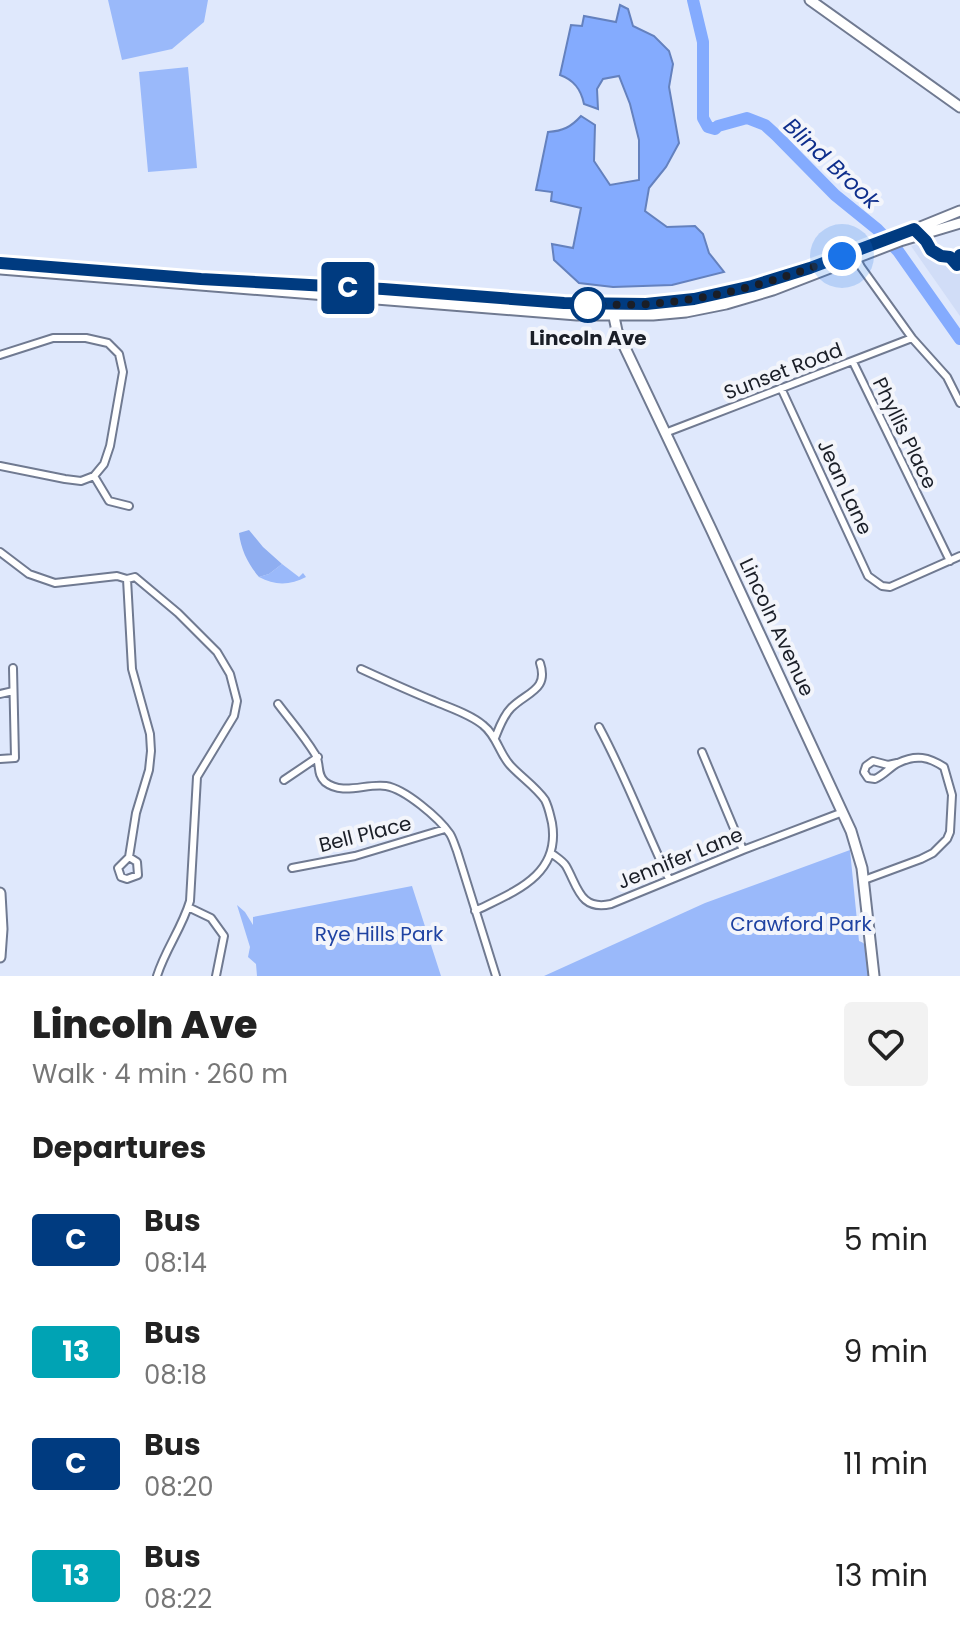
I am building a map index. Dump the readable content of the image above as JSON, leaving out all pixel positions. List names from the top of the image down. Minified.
{"streets":{"main road":["Lincoln Avenue"],"street":["Sunset Road","Phyllis Place","Jean Lane","Bell Place","Jennifer Lane"]},"crossings":[["Sunset Road","Phyllis Place"],["Sunset Road","Jean Lane"],["Sunset Road","Lincoln Avenue"],["Phyllis Place","Jean Lane"],["Lincoln Avenue","Jennifer Lane"]],"water":["Blind Brook"],"parks":["Crawford Park","Rye Hills Park"],"places":["Lincoln Ave"],"lines":["bus line C"],"page":{"on_map":"C","heading":[["Lincoln Ave","Walk · 4 min · 260 m"],"Departures"],"list":[{"mark":"C","name":"Bus","note":"08:14","value":"5 min"},{"mark":"13","name":"Bus","note":"08:18","value":"9 min"},{"mark":"C","name":"Bus","note":"08:20","value":"11 min"},{"mark":"13","name":"Bus","note":"08:22","value":"13 min"}]}}
